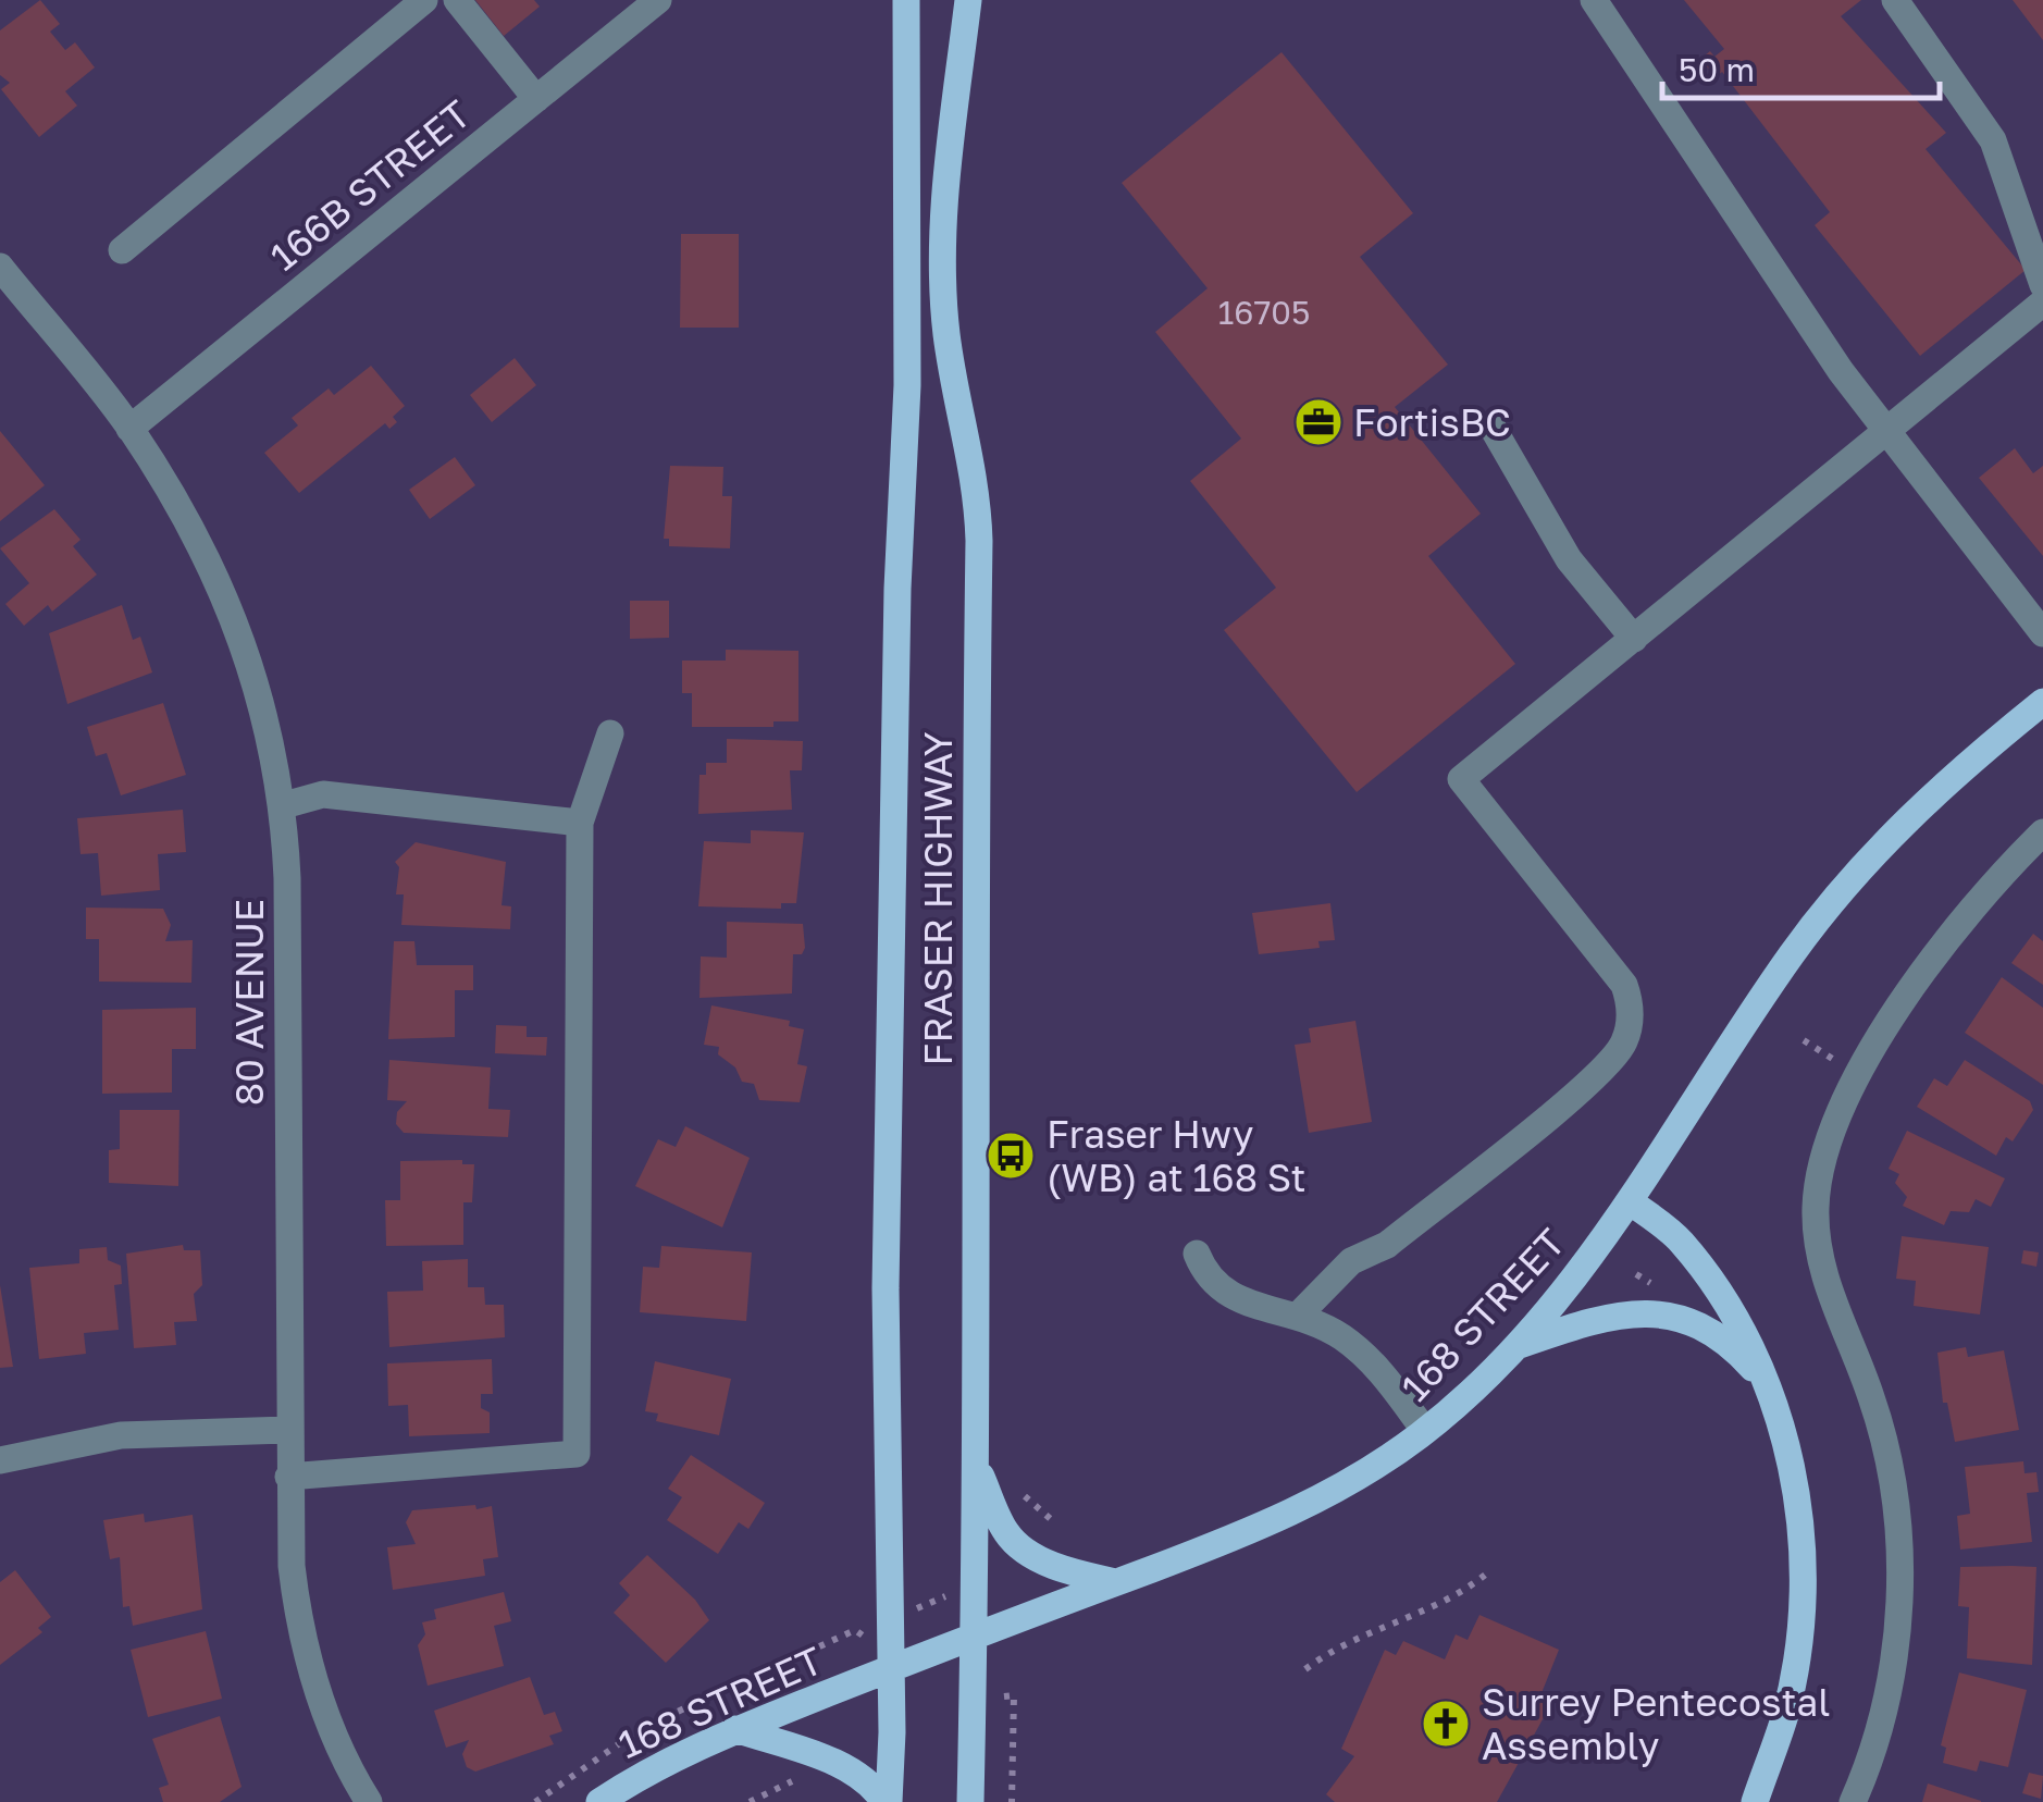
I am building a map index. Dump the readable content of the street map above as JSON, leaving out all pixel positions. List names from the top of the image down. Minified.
{"streets":{"main road":["FRASER HIGHWAY","168 STREET"],"street":["166B STREET","80 AVENUE"]},"crossings":[["166B STREET","80 AVENUE"],["FRASER HIGHWAY","168 STREET"]],"places":{"office":["FortisBC"],"bus stop":["Fraser Hwy (WB) at 168 St"],"church":["Surrey Pentecostal Assembly"]},"house_numbers":["16705"],"scale_bar":"50 m"}
